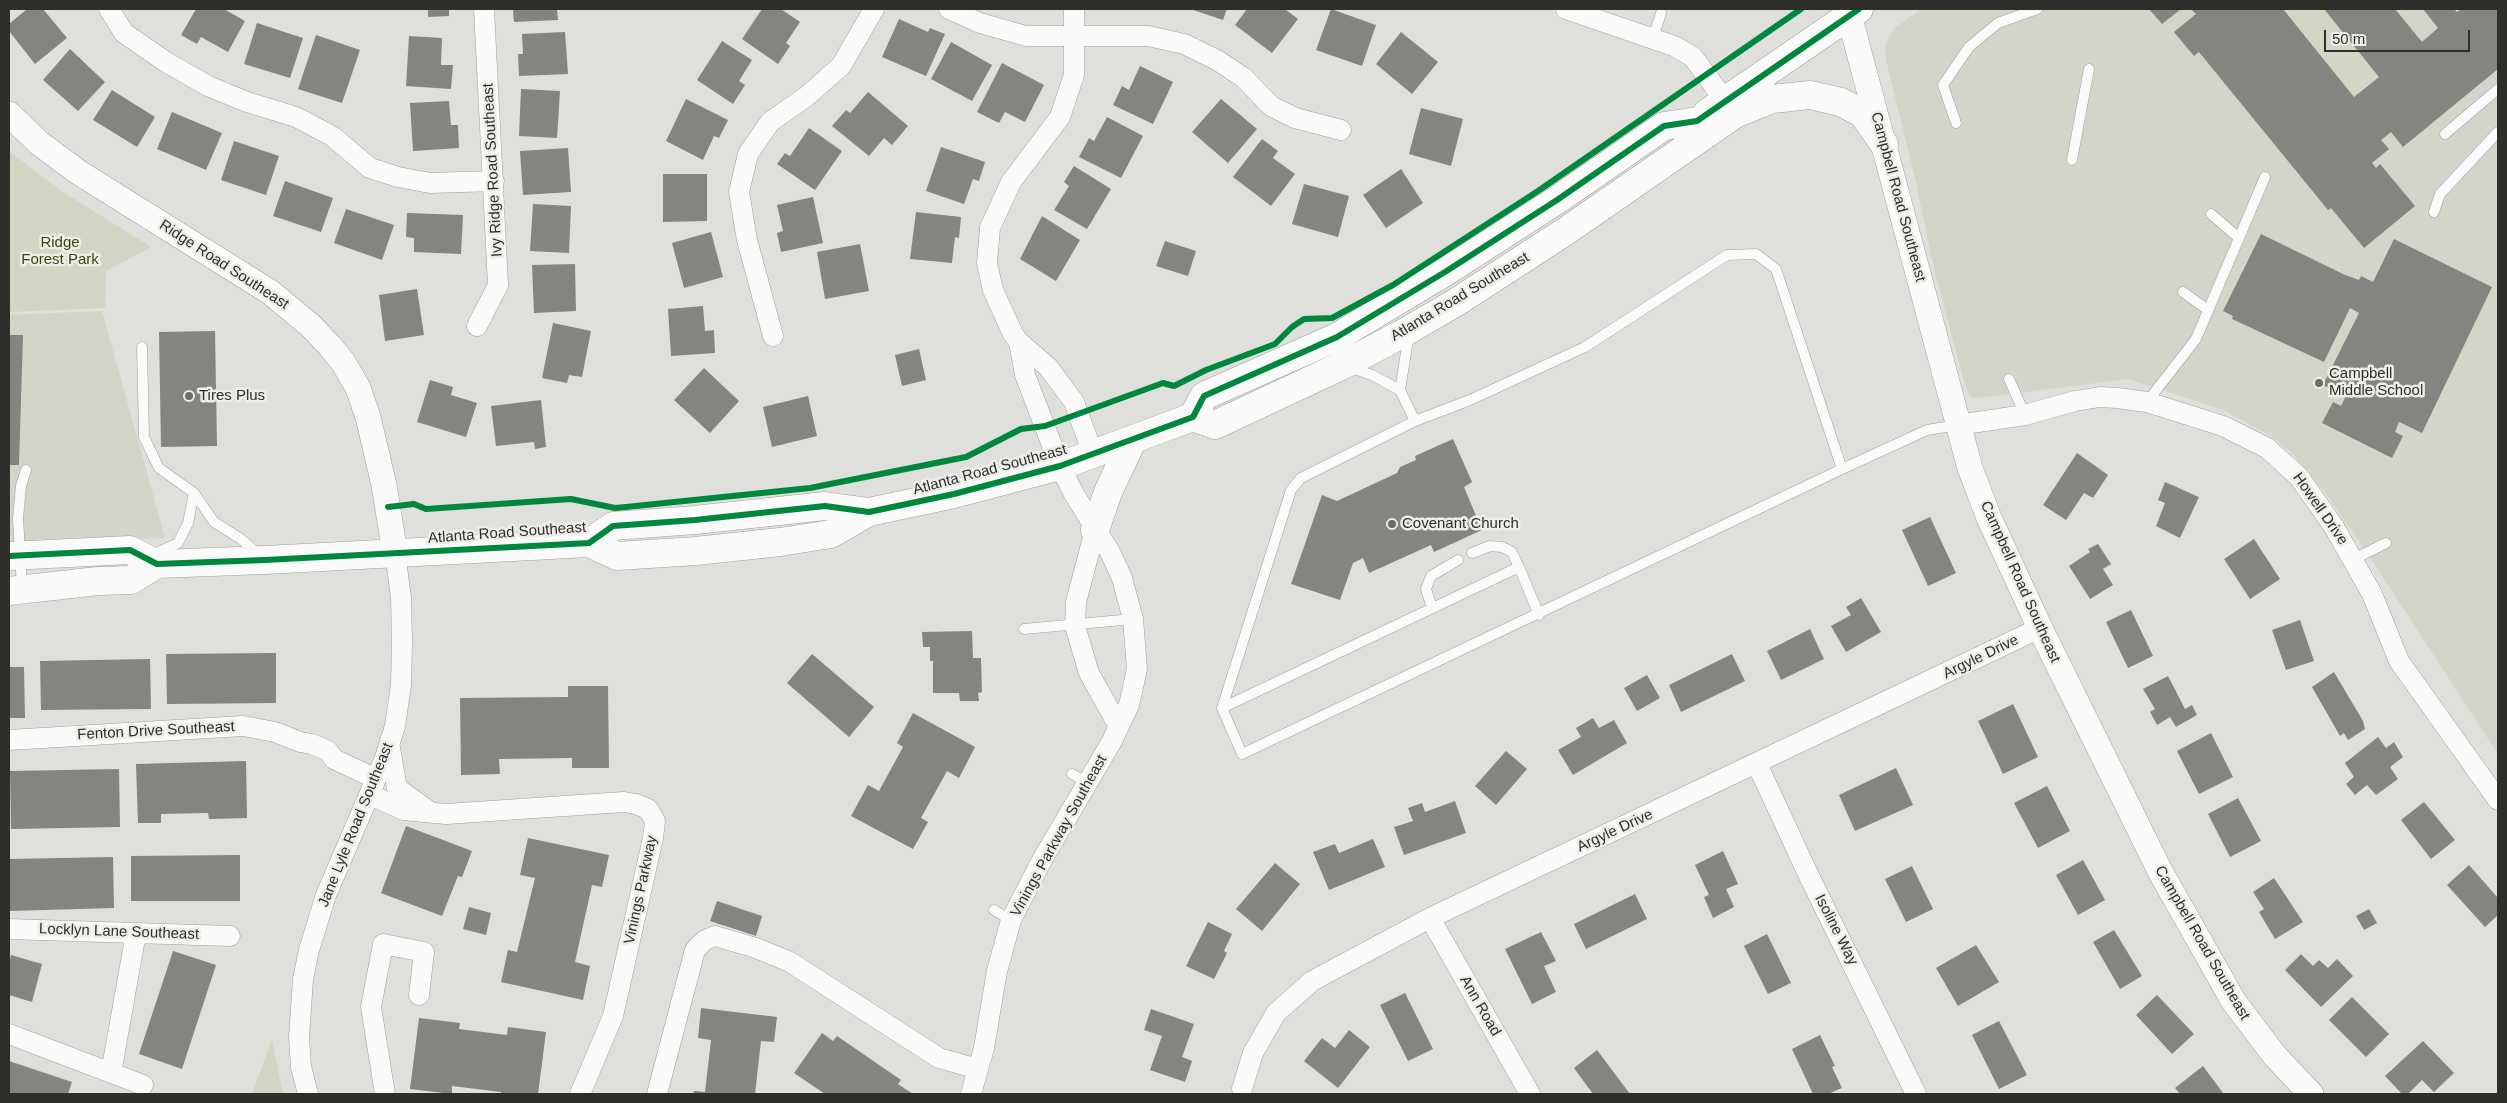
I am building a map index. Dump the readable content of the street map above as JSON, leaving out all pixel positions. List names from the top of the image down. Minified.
{"streets":{"main road":["Atlanta Road Southeast"],"street":["Ivy Ridge Road Southeast","Campbell Road Southeast","Ridge Road Southeast","Howell Drive","Argyle Drive","Fenton Drive Southeast","Jane Lyle Road Southeast","Vinings Parkway Southeast","Vinings Parkway","Isoline Way","Locklyn Lane Southeast","Ann Road"]},"crossings":[["Campbell Road Southeast","Atlanta Road Southeast"],["Campbell Road Southeast","Howell Drive"],["Campbell Road Southeast","Argyle Drive"],["Ridge Road Southeast","Atlanta Road Southeast"],["Ridge Road Southeast","Jane Lyle Road Southeast"],["Atlanta Road Southeast","Jane Lyle Road Southeast"],["Atlanta Road Southeast","Vinings Parkway Southeast"],["Argyle Drive","Isoline Way"],["Argyle Drive","Ann Road"],["Fenton Drive Southeast","Jane Lyle Road Southeast"],["Fenton Drive Southeast","Vinings Parkway"],["Jane Lyle Road Southeast","Vinings Parkway"]],"parks":["Ridge Forest Park"],"places":["Campbell Middle School","Tires Plus","Covenant Church"],"scale_bar":"50 m"}
